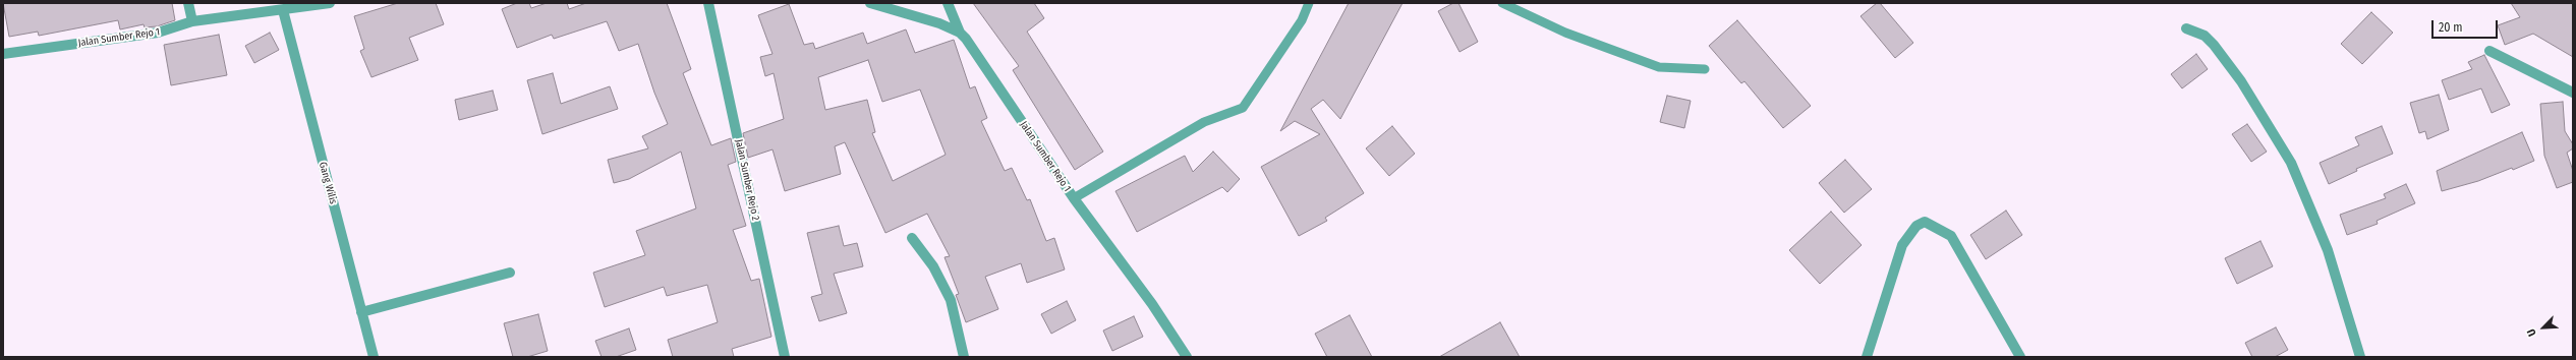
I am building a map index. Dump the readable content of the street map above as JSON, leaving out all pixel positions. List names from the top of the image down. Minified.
{"streets":{"street":["Jalan Sumber Rejo 1","Jalan Sumber Rejo 2","Gang Wilis"]},"crossings":[["Jalan Sumber Rejo 1","Gang Wilis"]],"scale_bar":"20 m","north":"bottom left"}
